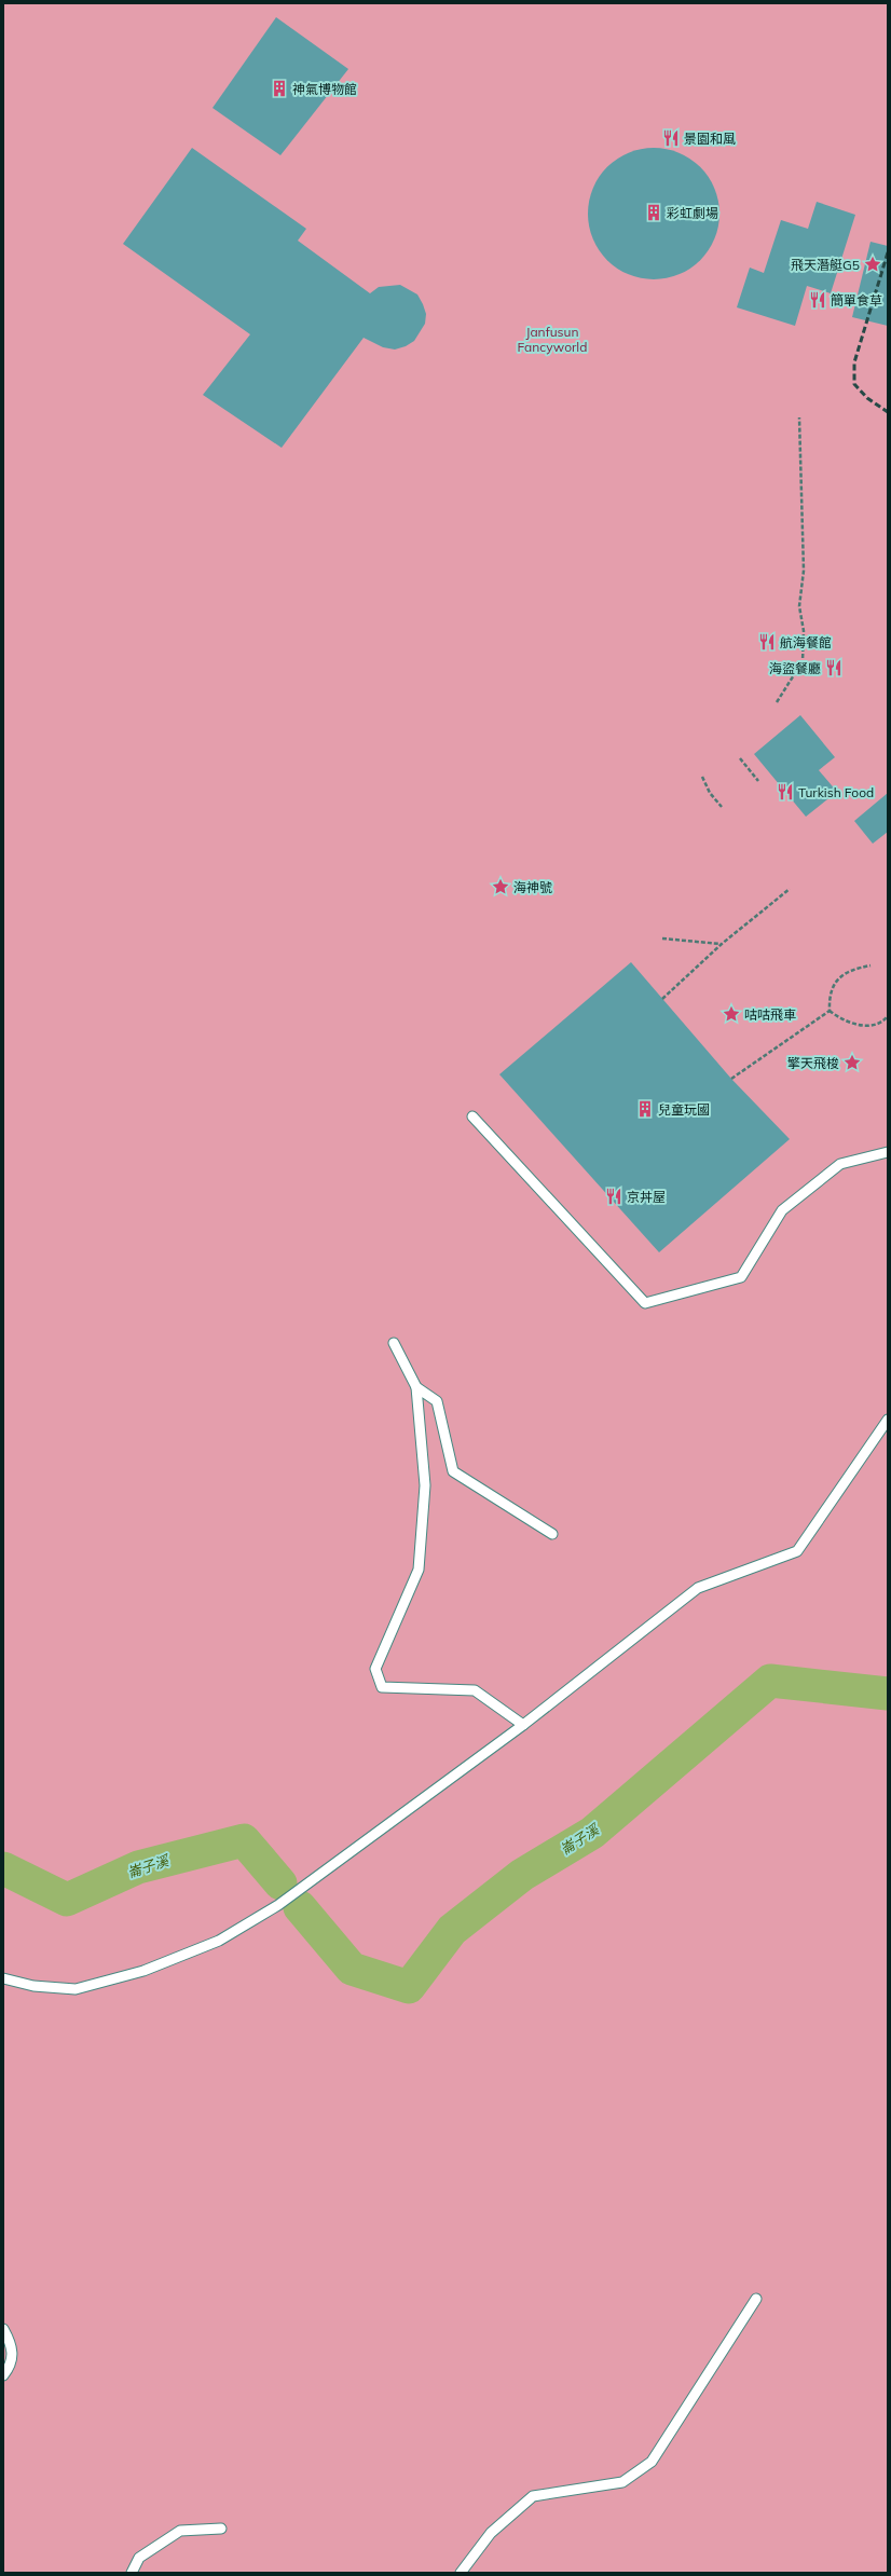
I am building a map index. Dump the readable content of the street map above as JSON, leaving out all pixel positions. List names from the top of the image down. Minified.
{"water":["崙子溪"],"parks":["Janfusun Fancyworld"],"places":{"building":["神氣博物館","彩虹劇場","兒童玩國"],"restaurant":["景園和風","簡單食草","航海餐館","海盜餐廳","Turkish Food","京丼屋"],"place":["飛天潛艇G5","海神號","咕咕飛車","擎天飛梭"]}}
